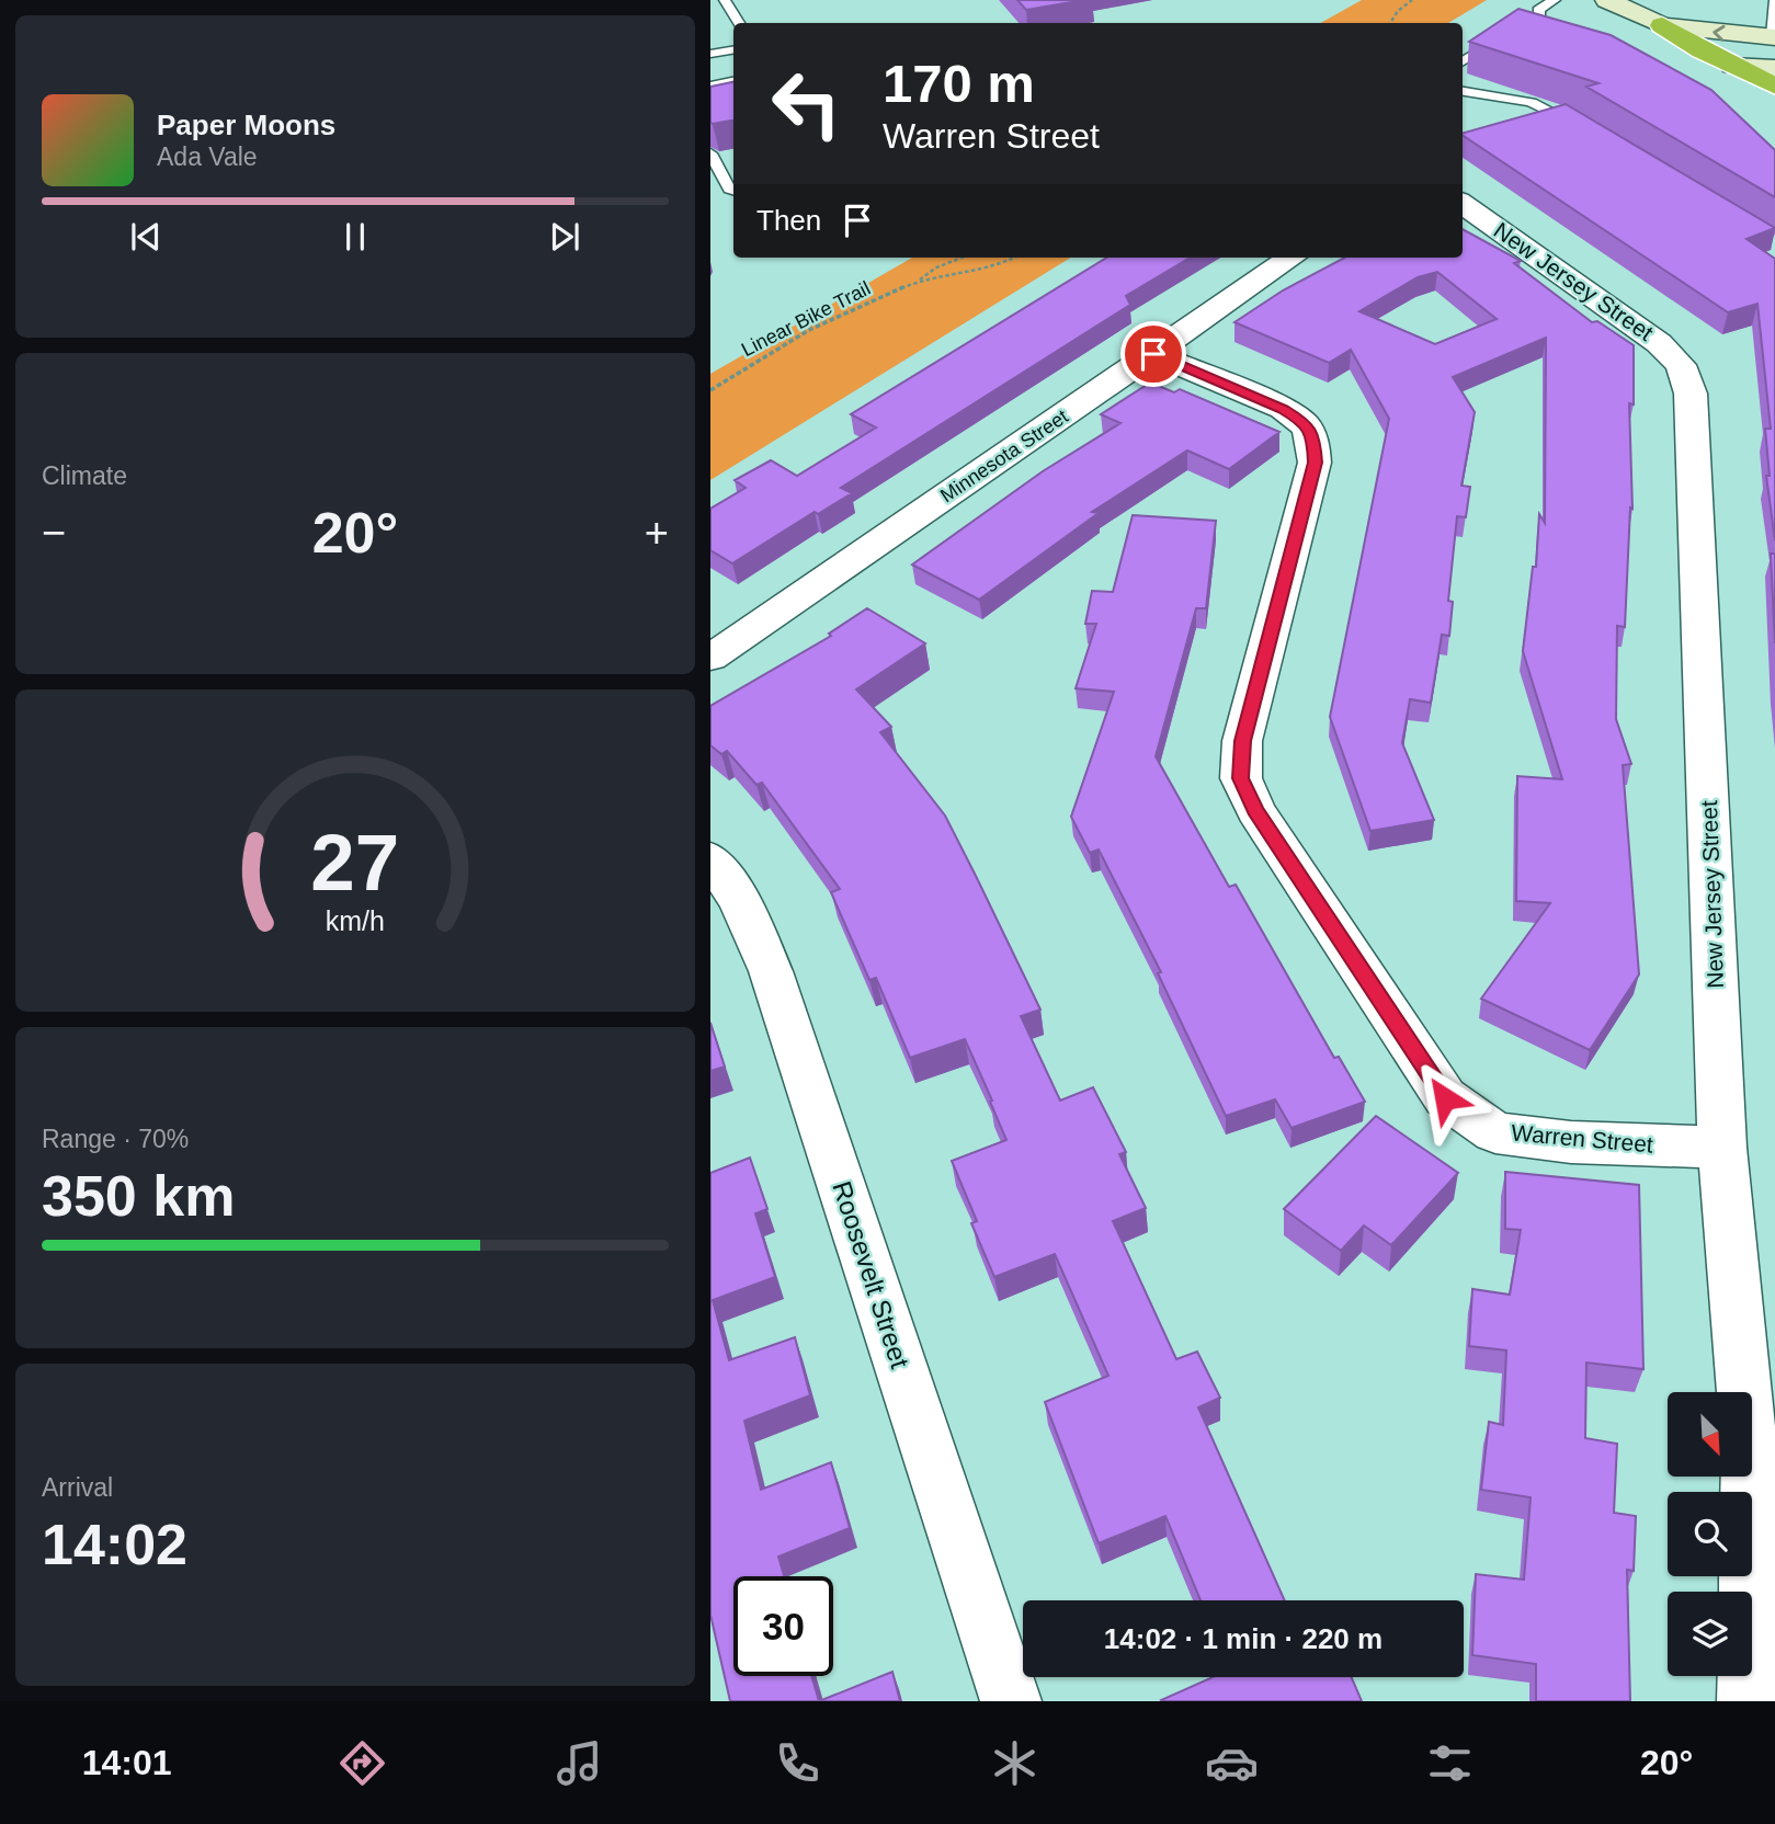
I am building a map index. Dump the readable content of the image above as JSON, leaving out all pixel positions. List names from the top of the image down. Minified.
{"streets":{"street":["New Jersey Street","Minnesota Street","Warren Street","Roosevelt Street"],"path":["Linear Bike Trail"]},"crossings":[["New Jersey Street","Warren Street"],["Minnesota Street","Warren Street"]],"north":"bottom right","page":{"turn":["170 m","Warren Street"],"song":["Paper Moons","Ada Vale"],"then":"Then","tile":["Climate",["Range · 70%","350 km"],["Arrival","14:02"]],"heat":["−","20°","+"],"limit":"30","trip":"14:02 · 1 min · 220 m","tabs":["14:01","20°"],"gauge":["27","km/h"]}}
